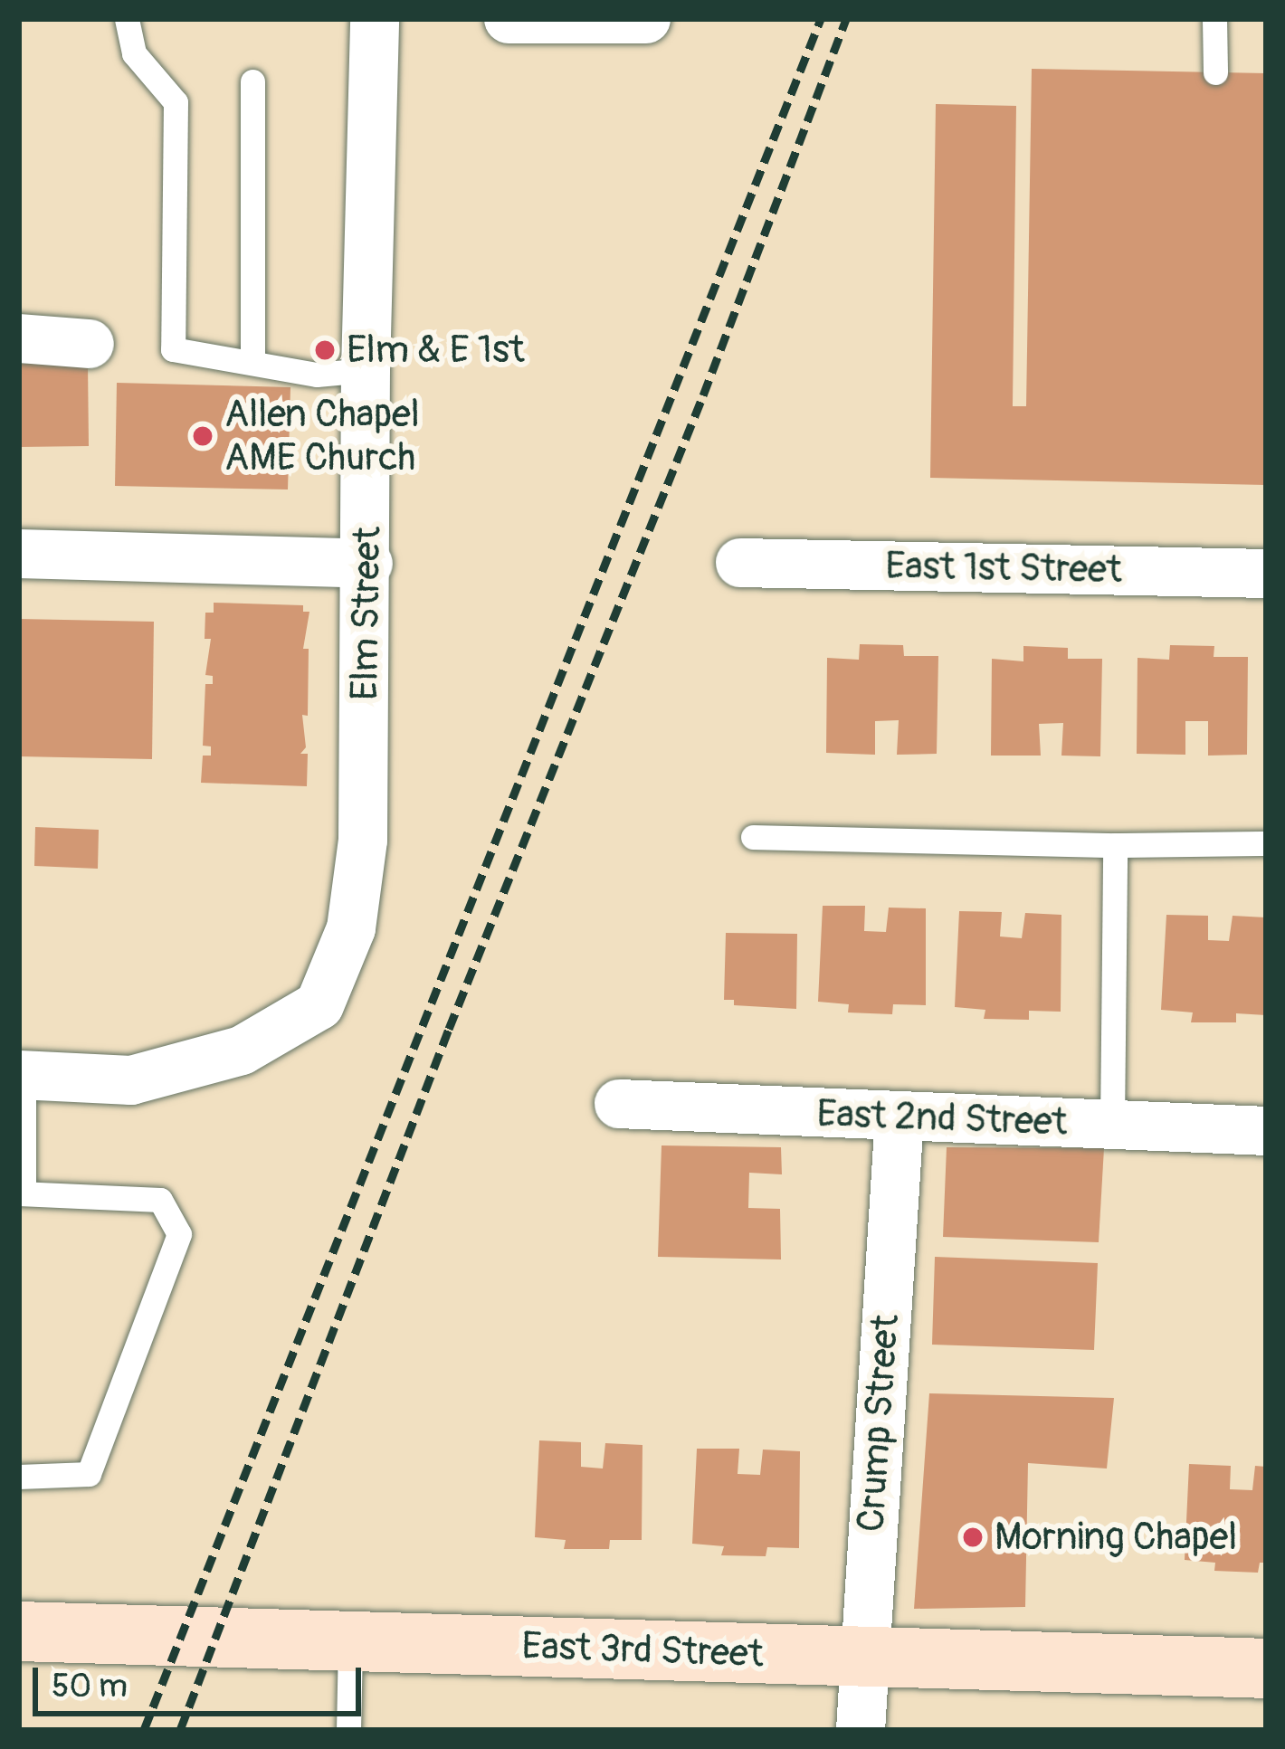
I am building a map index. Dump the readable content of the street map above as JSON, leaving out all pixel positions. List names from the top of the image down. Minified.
{"streets":{"street":["East 1st Street","Elm Street","East 2nd Street","Crump Street","East 3rd Street"]},"crossings":[["East 2nd Street","Crump Street"],["Crump Street","East 3rd Street"]],"places":["Elm & E 1st","Allen Chapel AME Church","Morning Chapel"],"scale_bar":"50 m"}
